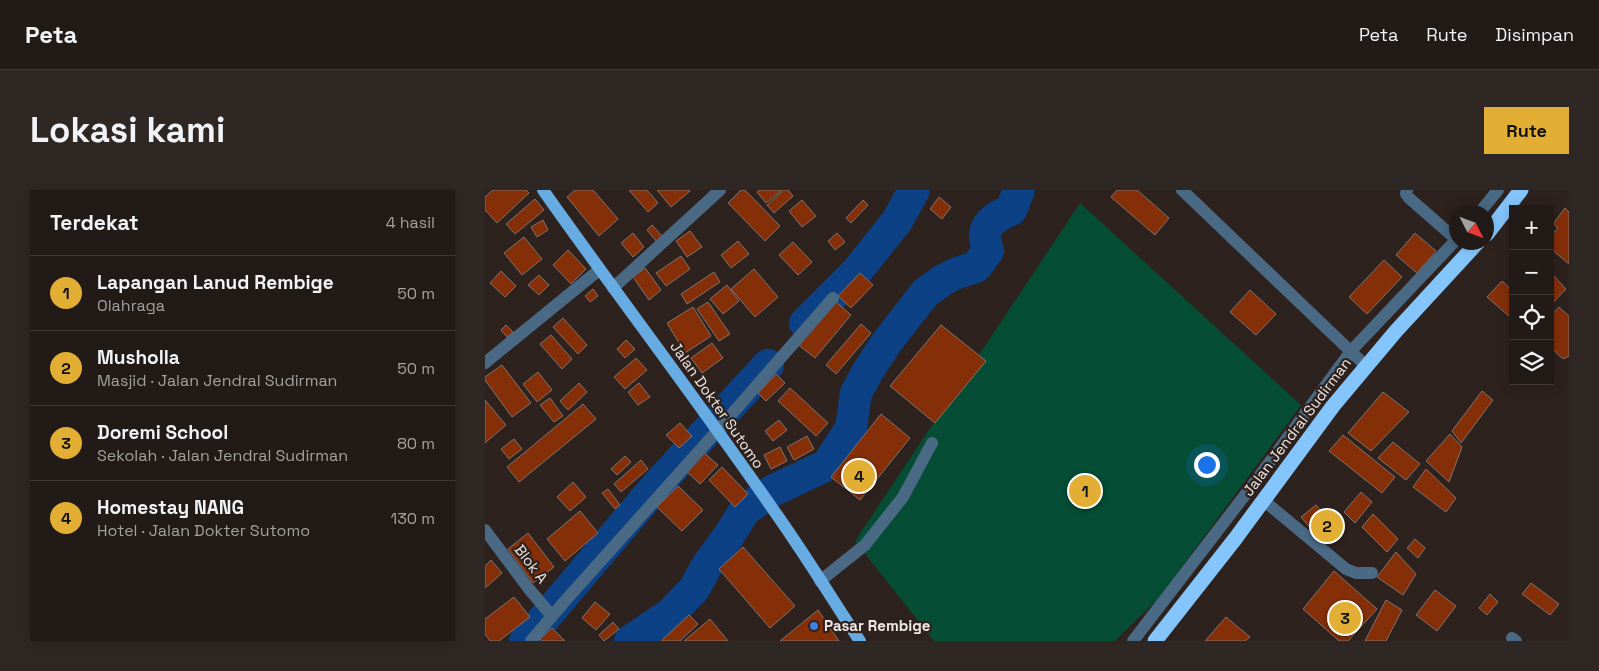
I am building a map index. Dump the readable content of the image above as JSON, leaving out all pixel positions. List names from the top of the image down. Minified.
{"streets":{"highway":["Jalan Jendral Sudirman"],"main road":["Jalan Dokter Sutomo"],"street":["Blok A"]},"places":["Pasar Rembige"],"north":"bottom right","page":{"header":"Peta","nav":["Peta","Rute","Disimpan"],"buttons":"Rute","title":"Lokasi kami","heading":["Terdekat","4 hasil"],"map_buttons":["+","−"],"list":[{"mark":"1","name":"Lapangan Lanud Rembige","note":"Olahraga","value":"50 m"},{"mark":"2","name":"Musholla","note":"Masjid · Jalan Jendral Sudirman","value":"50 m"},{"mark":"3","name":"Doremi School","note":"Sekolah · Jalan Jendral Sudirman","value":"80 m"},{"mark":"4","name":"Homestay NANG","note":"Hotel · Jalan Dokter Sutomo","value":"130 m"}],"pins":["4","1","2","3"]}}
